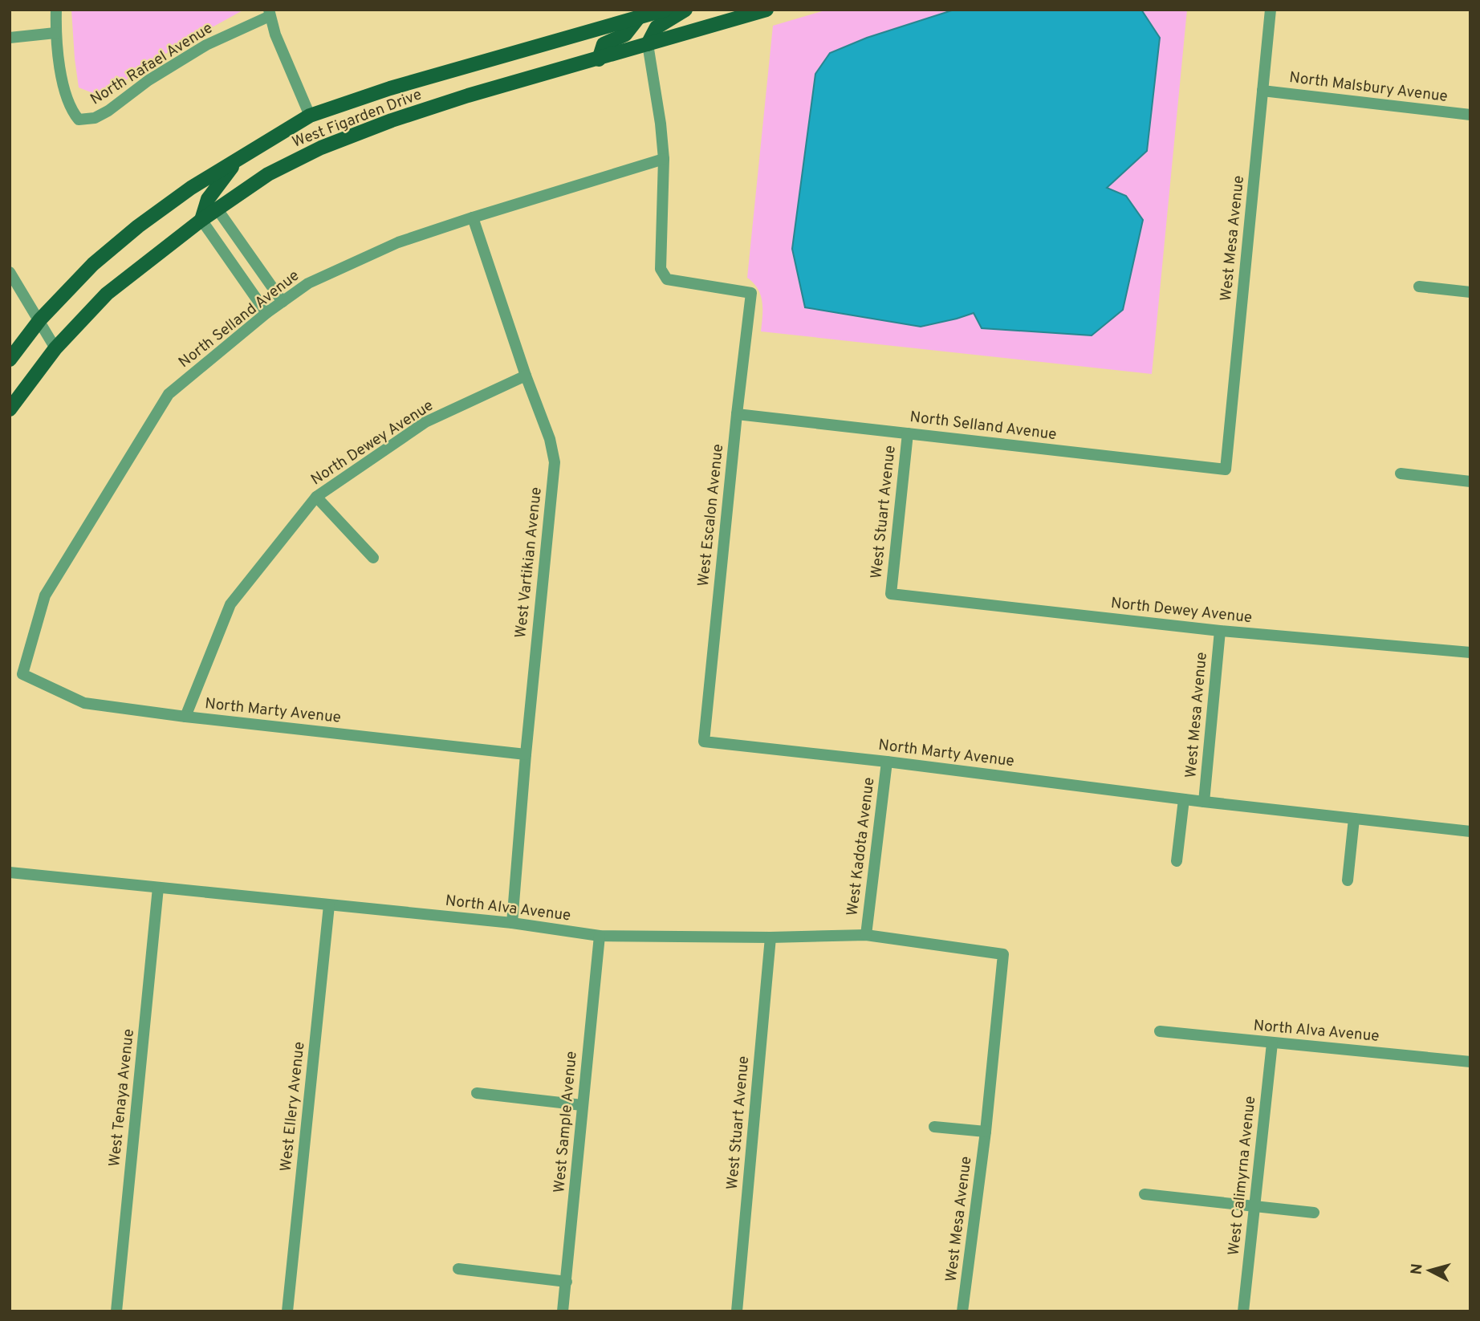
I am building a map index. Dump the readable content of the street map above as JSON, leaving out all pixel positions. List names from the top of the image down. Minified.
{"streets":{"main road":["West Figarden Drive"],"street":["North Rafael Avenue","North Malsbury Avenue","West Mesa Avenue","North Selland Avenue","North Dewey Avenue","West Stuart Avenue","West Escalon Avenue","West Vartikian Avenue","North Marty Avenue","West Kadota Avenue","North Alva Avenue","West Tenaya Avenue","West Ellery Avenue","West Sample Avenue","West Calimyrna Avenue"]},"crossings":[["North Malsbury Avenue","West Mesa Avenue"],["West Mesa Avenue","North Selland Avenue"],["West Mesa Avenue","North Dewey Avenue"],["West Mesa Avenue","North Marty Avenue"],["West Mesa Avenue","North Alva Avenue"],["North Selland Avenue","West Stuart Avenue"],["North Selland Avenue","West Escalon Avenue"],["North Selland Avenue","West Vartikian Avenue"],["North Selland Avenue","North Marty Avenue"],["North Dewey Avenue","West Stuart Avenue"],["North Dewey Avenue","West Vartikian Avenue"],["North Dewey Avenue","North Marty Avenue"],["West Stuart Avenue","North Alva Avenue"],["West Escalon Avenue","North Marty Avenue"],["West Vartikian Avenue","North Marty Avenue"],["West Vartikian Avenue","North Alva Avenue"],["North Marty Avenue","West Kadota Avenue"],["West Kadota Avenue","North Alva Avenue"],["North Alva Avenue","West Tenaya Avenue"],["North Alva Avenue","West Ellery Avenue"],["North Alva Avenue","West Sample Avenue"],["North Alva Avenue","West Calimyrna Avenue"]],"north":"left"}
